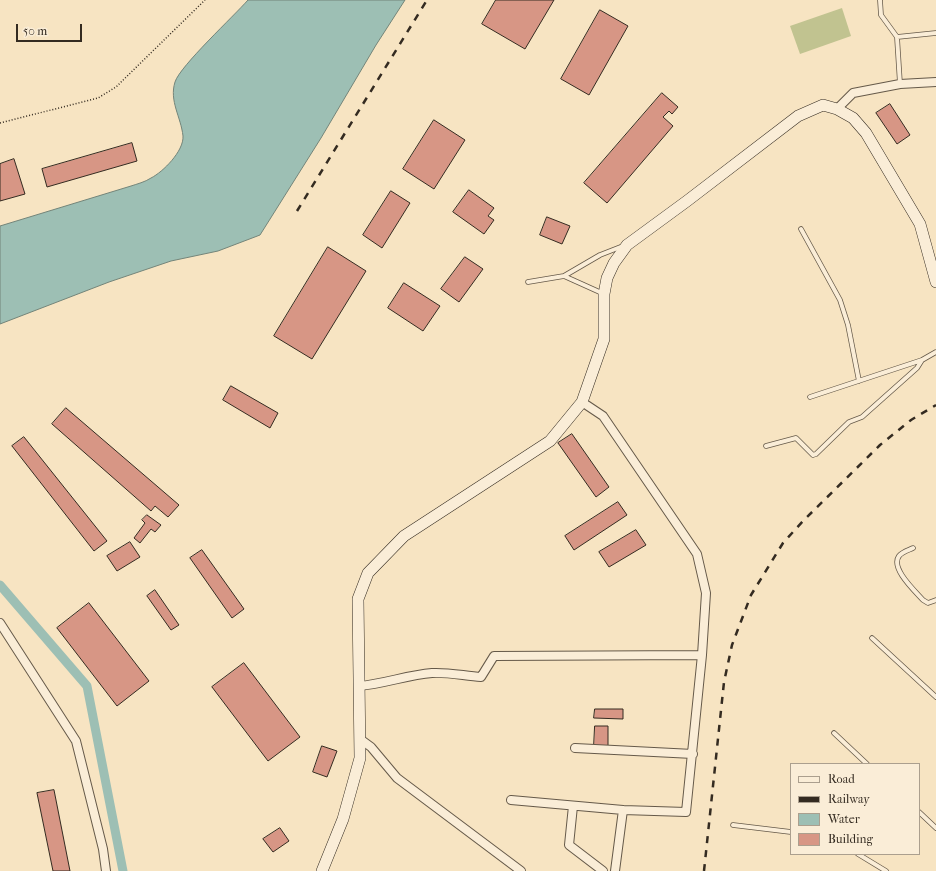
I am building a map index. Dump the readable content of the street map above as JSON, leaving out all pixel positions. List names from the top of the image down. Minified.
{"legend":["Road","Railway","Water","Building"],"scale_bar":"50 m"}
